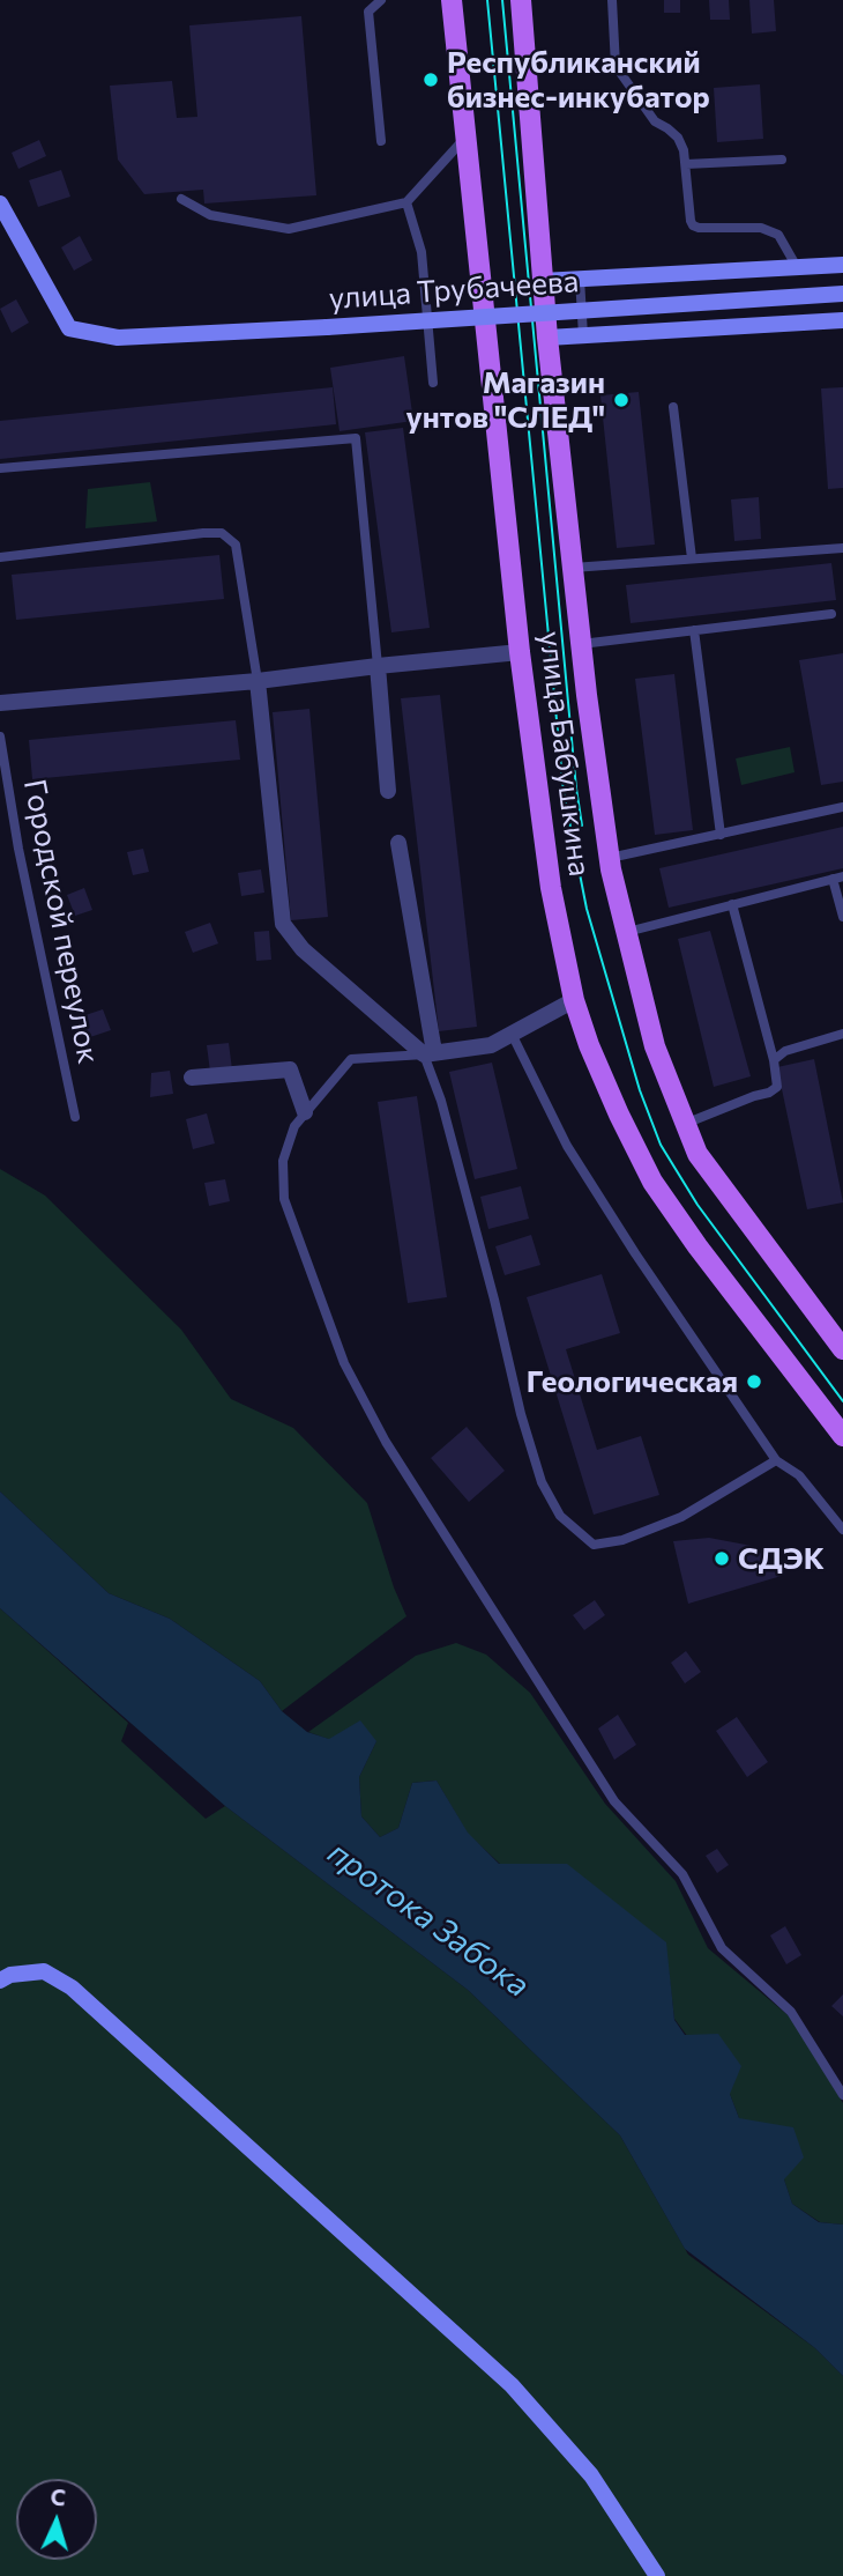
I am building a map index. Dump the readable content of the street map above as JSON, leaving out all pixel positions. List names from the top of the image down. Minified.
{"streets":{"main road":["улица Трубачеева","улица Бабушкина"],"lane":["Городской переулок"]},"crossings":[["улица Трубачеева","улица Бабушкина"]],"water":["протока Забока"],"places":["Республиканский бизнес-инкубатор","Магазин унтов \"СЛЕД\"","Геологическая","СДЭК"],"north":"top"}
